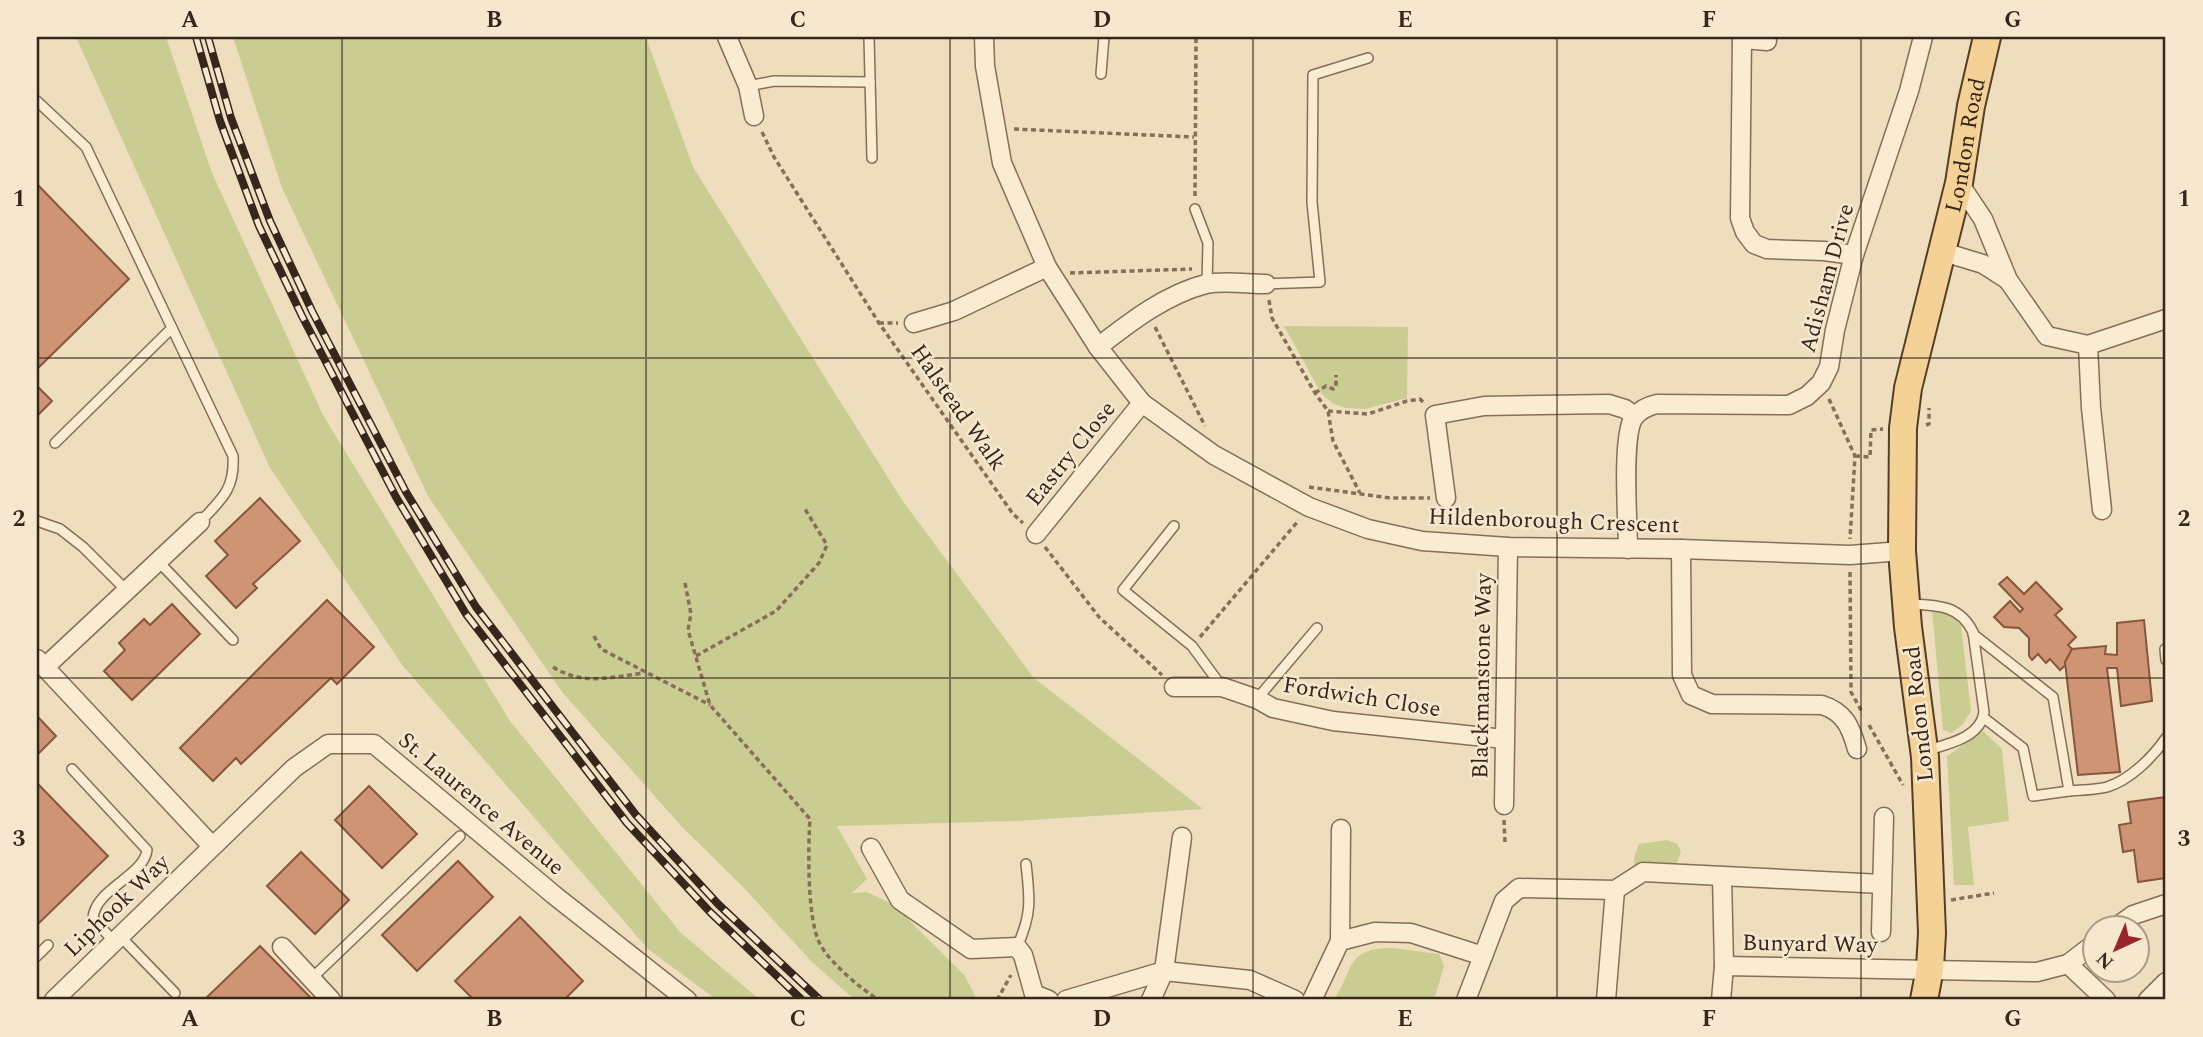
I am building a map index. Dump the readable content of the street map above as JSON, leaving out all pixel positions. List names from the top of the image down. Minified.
{"streets":{"main road":["London Road"],"street":["Adisham Drive","Eastry Close","Hildenborough Crescent","Blackmanstone Way","Fordwich Close","St. Laurence Avenue","Liphook Way","Bunyard Way"],"path":["Halstead Walk"]},"crossings":[["London Road","Hildenborough Crescent"],["London Road","Bunyard Way"],["Halstead Walk","Eastry Close"],["Halstead Walk","Fordwich Close"],["Eastry Close","Hildenborough Crescent"],["Hildenborough Crescent","Blackmanstone Way"],["Blackmanstone Way","Fordwich Close"],["St. Laurence Avenue","Liphook Way"]],"north":"bottom left","grid":{"columns":["A","B","C","D","E","F","G"],"rows":["1","2","3"]}}
